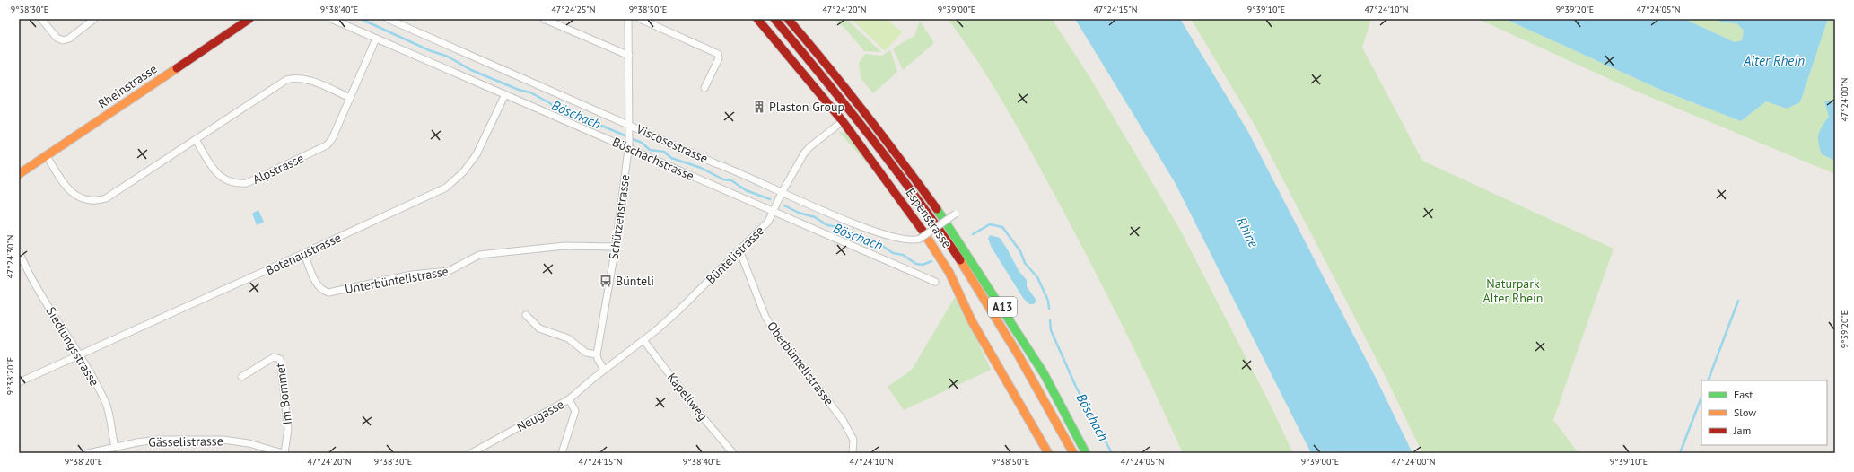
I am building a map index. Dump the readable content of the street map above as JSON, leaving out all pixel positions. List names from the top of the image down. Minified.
{"streets":{"main road":["Rheinstrasse","Espenstrasse","A13"],"street":["Viscosestrasse","Böschachstrasse","Alpstrasse","Schützenstrasse","Botenaustrasse","Büntelistrasse","Unterbüntelistrasse","Siedlungsstrasse","Oberbüntelistrasse","Im Bommet","Kapellweg","Neugasse","Gässelistrasse"]},"crossings":[["Viscosestrasse","Schützenstrasse"],["Viscosestrasse","Büntelistrasse"],["Böschachstrasse","Alpstrasse"],["Böschachstrasse","Schützenstrasse"],["Böschachstrasse","Botenaustrasse"],["Böschachstrasse","Büntelistrasse"],["Schützenstrasse","Unterbüntelistrasse"],["Espenstrasse","Büntelistrasse"],["Botenaustrasse","Unterbüntelistrasse"],["Botenaustrasse","Siedlungsstrasse"],["Büntelistrasse","Oberbüntelistrasse"],["Büntelistrasse","Kapellweg"],["Büntelistrasse","Neugasse"],["Siedlungsstrasse","Gässelistrasse"],["Im Bommet","Gässelistrasse"]],"water":["Alter Rhein","Böschach","Rhine"],"parks":["Naturpark Alter Rhein"],"places":{"building":["Plaston Group"],"bus stop":["Bünteli"]},"legend":["Fast","Slow","Jam"],"coordinates":["9°38'30\"E","9°38'40\"E","47°24'25\"N","9°38'50\"E","47°24'20\"N","9°39'00\"E","47°24'15\"N","9°39'10\"E","47°24'10\"N","9°39'20\"E","47°24'05\"N","47°24'00\"N","47°24'30\"N","9°38'20\"E"]}
